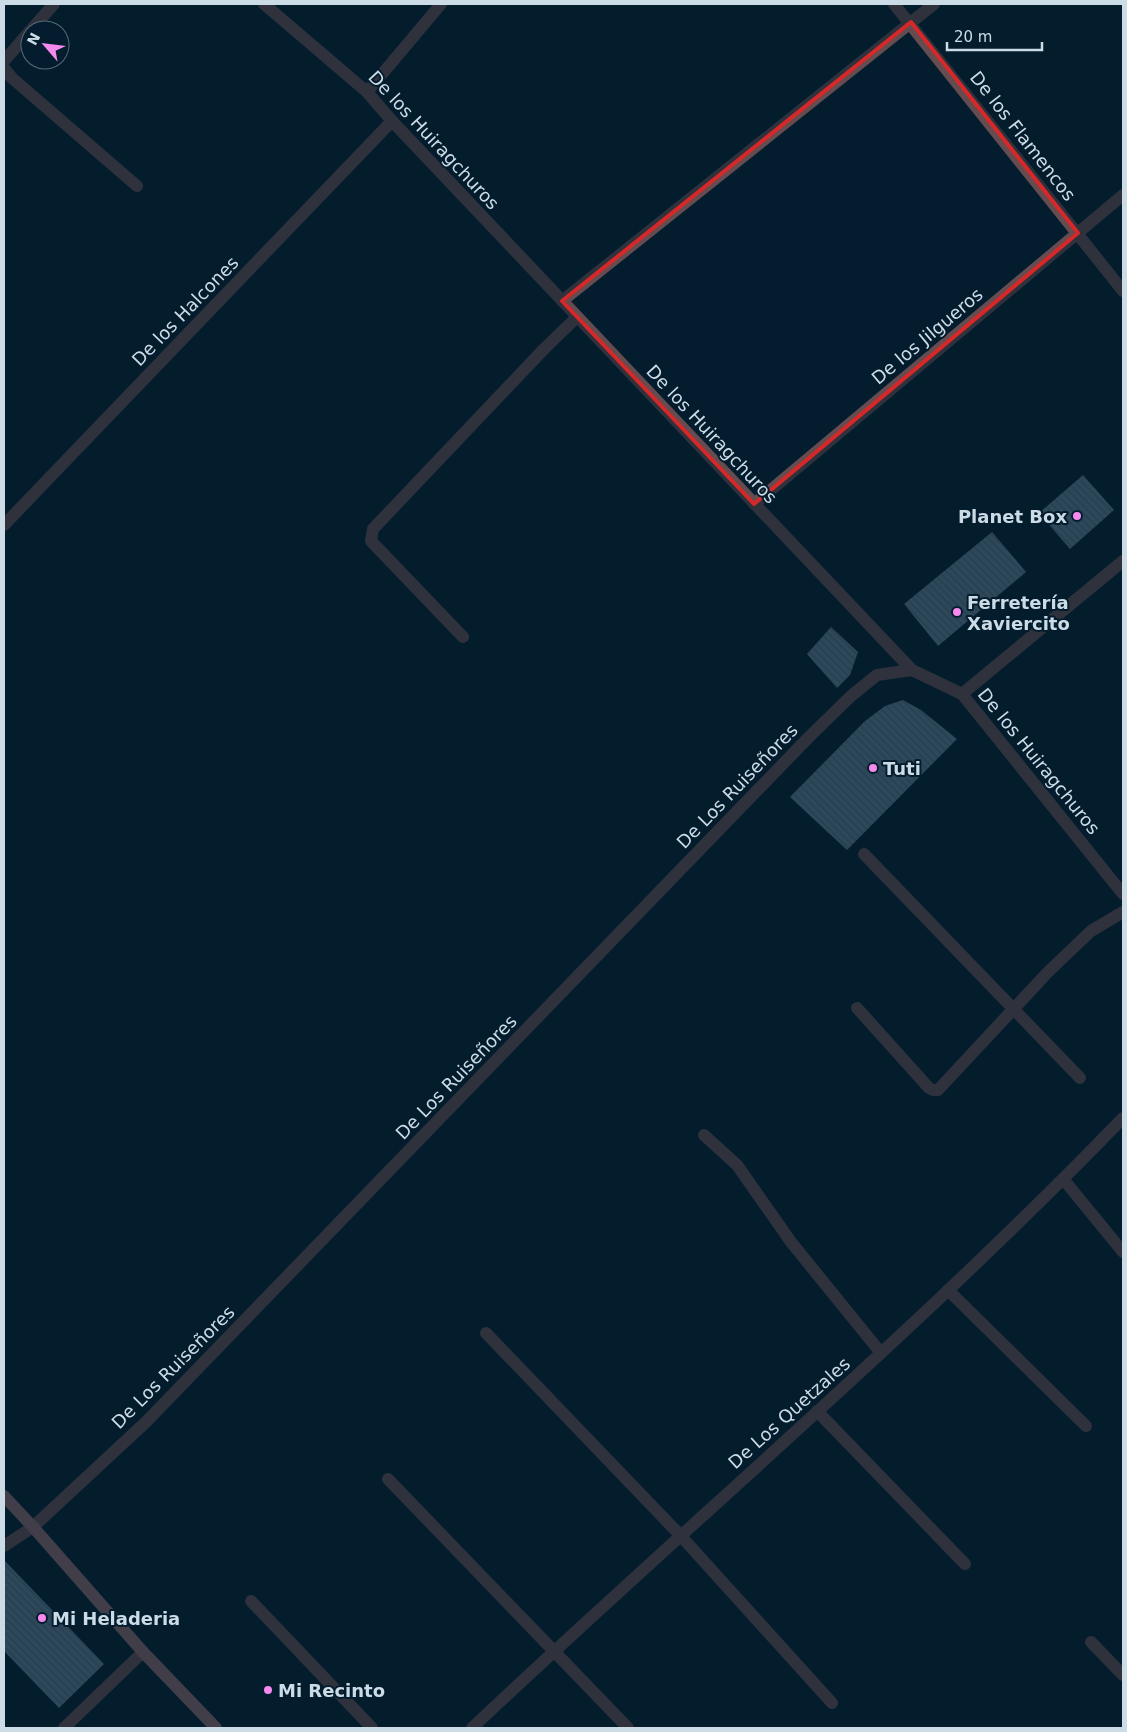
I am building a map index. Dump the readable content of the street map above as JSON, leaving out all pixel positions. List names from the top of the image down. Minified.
{"streets":{"street":["De los Flamencos","De los Huiragchuros","De los Halcones","De los Jilgueros","De Los Ruiseñores","De Los Quetzales"]},"crossings":[["De los Flamencos","De los Jilgueros"],["De los Huiragchuros","De los Halcones"],["De los Huiragchuros","De los Jilgueros"],["De los Huiragchuros","De Los Ruiseñores"]],"places":["Planet Box","Ferretería Xaviercito","Tuti","Mi Heladeria","Mi Recinto"],"scale_bar":"20 m","north":"top left"}
